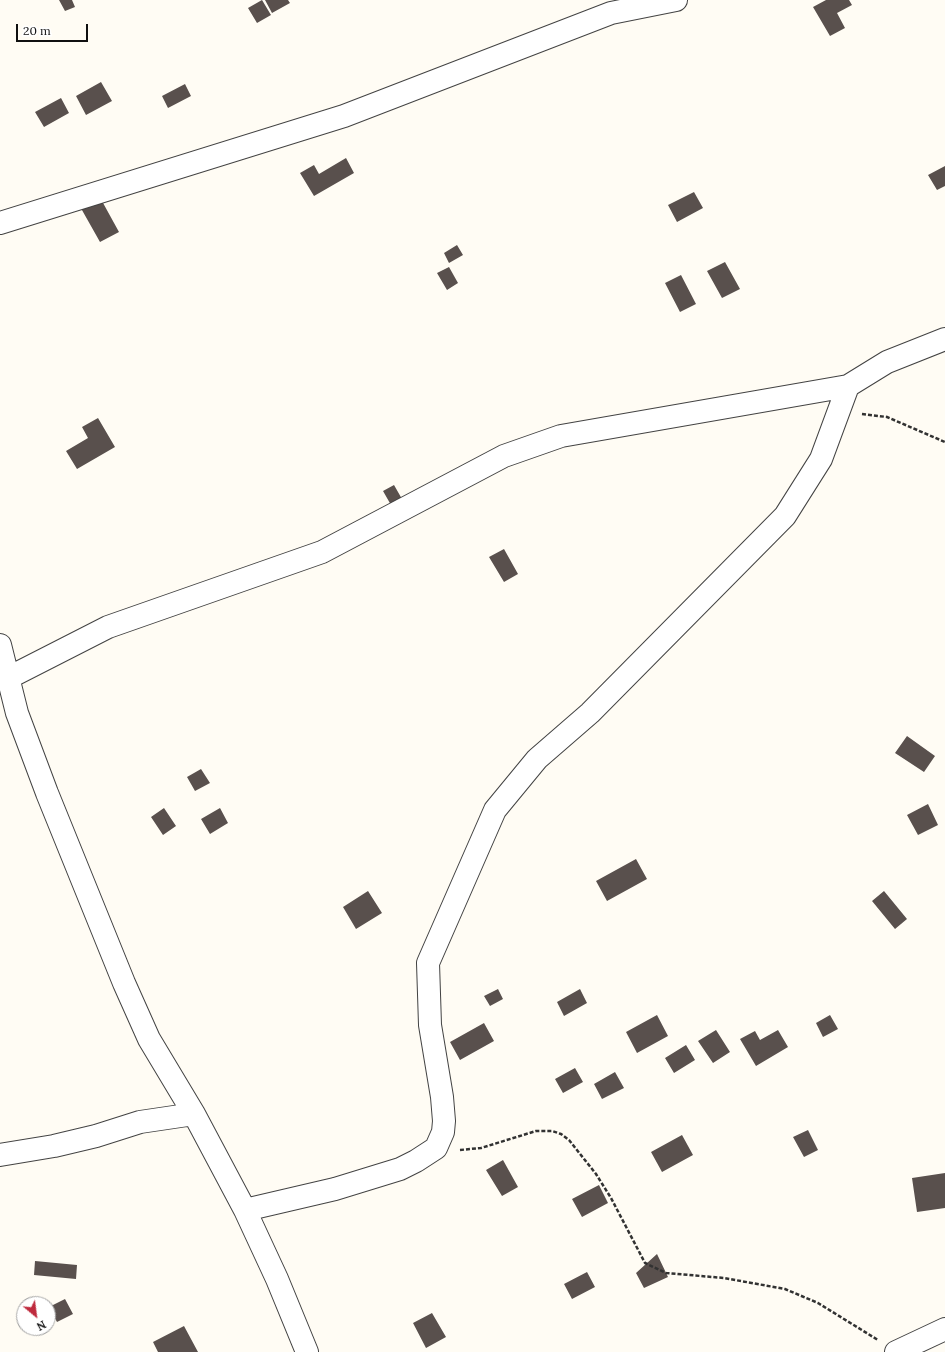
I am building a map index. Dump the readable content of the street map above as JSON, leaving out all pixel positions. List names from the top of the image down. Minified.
{"scale_bar":"20 m","north":"bottom right"}
